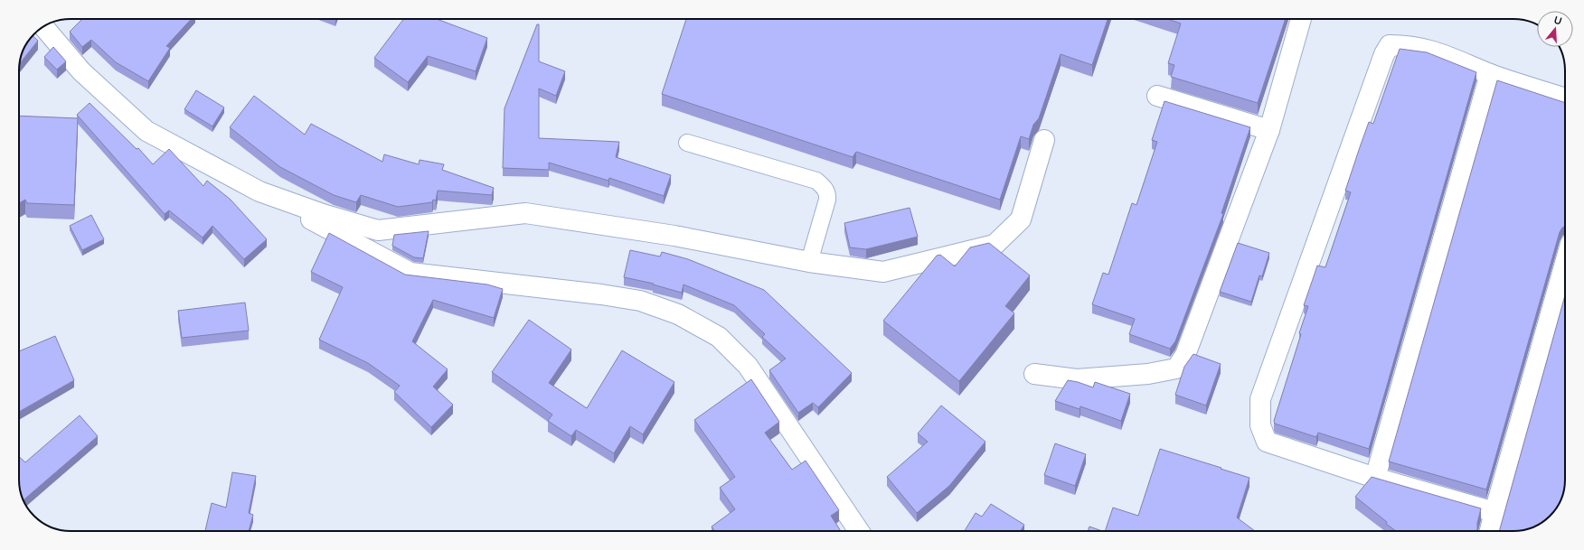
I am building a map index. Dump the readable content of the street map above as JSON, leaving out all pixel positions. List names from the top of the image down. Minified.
{"north":"top"}
